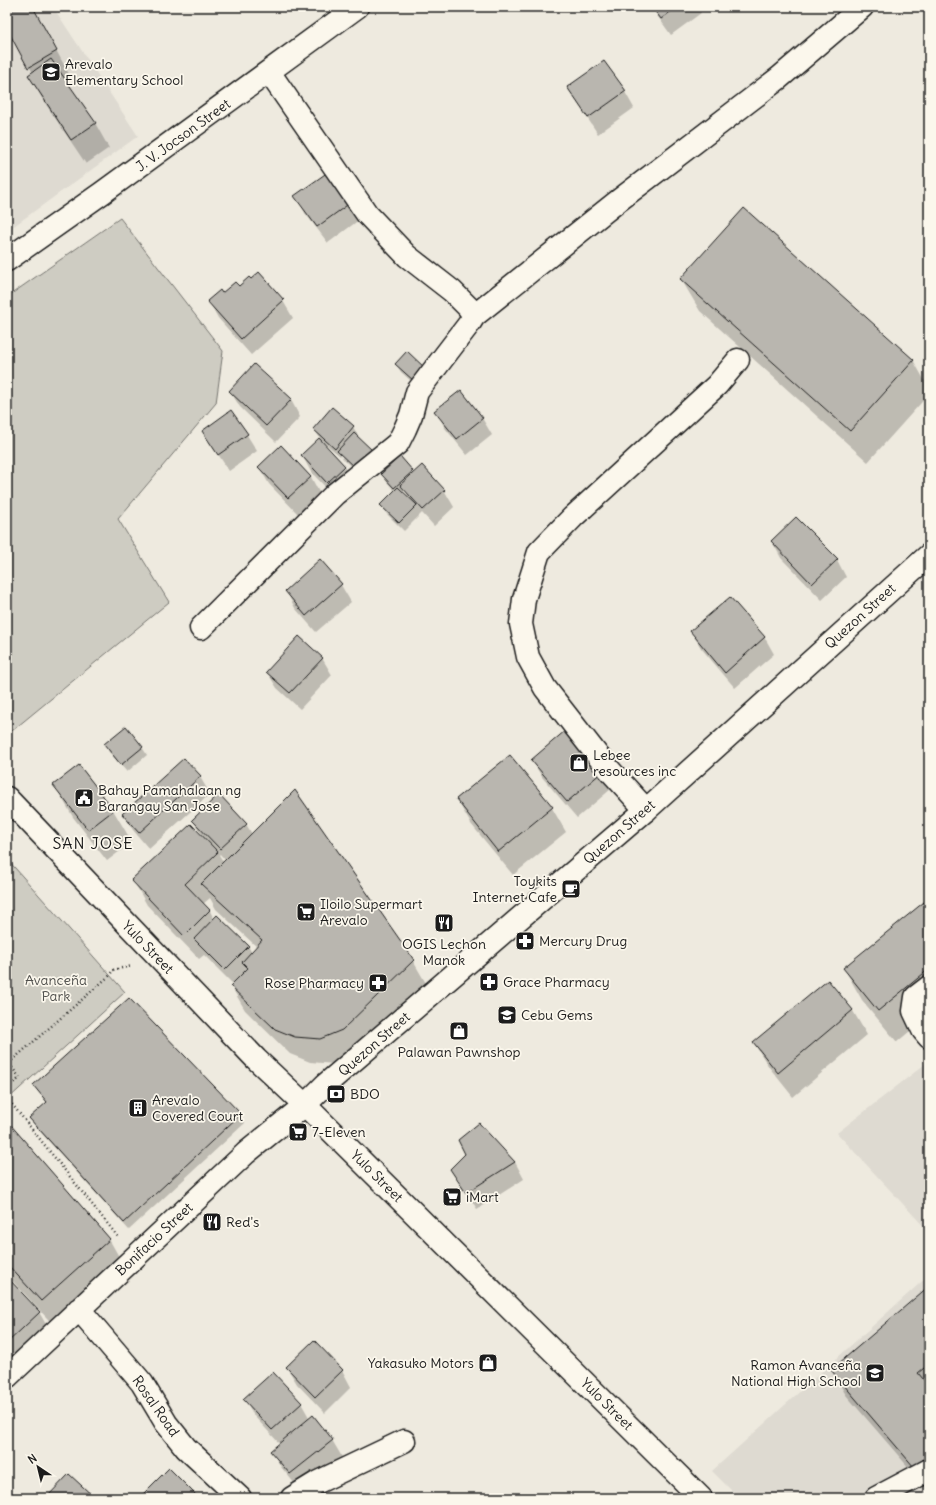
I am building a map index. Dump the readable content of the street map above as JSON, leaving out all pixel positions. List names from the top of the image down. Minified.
{"streets":{"main road":["J. V. Jocson Street","Quezon Street","Yulo Street","Bonifacio Street","Rosal Road"]},"crossings":[["Quezon Street","Yulo Street"],["Quezon Street","Bonifacio Street"],["Yulo Street","Bonifacio Street"],["Bonifacio Street","Rosal Road"]],"districts":["SAN JOSE"],"parks":["Avanceña Park"],"places":{"school or university":["Arevalo Elementary School","Cebu Gems","Ramon Avanceña National High School"],"shop":["Lebee resources inc","Palawan Pawnshop","Yakasuko Motors"],"public building":["Bahay Pamahalaan ng Barangay San Jose"],"cafe":["Toykits Internet Cafe"],"supermarket":["Iloilo Supermart Arevalo","7-Eleven","iMart"],"restaurant":["OGIS Lechon Manok","Red's"],"pharmacy":["Mercury Drug","Grace Pharmacy","Rose Pharmacy"],"bank":["BDO"],"building":["Arevalo Covered Court"]},"north":"top left"}
